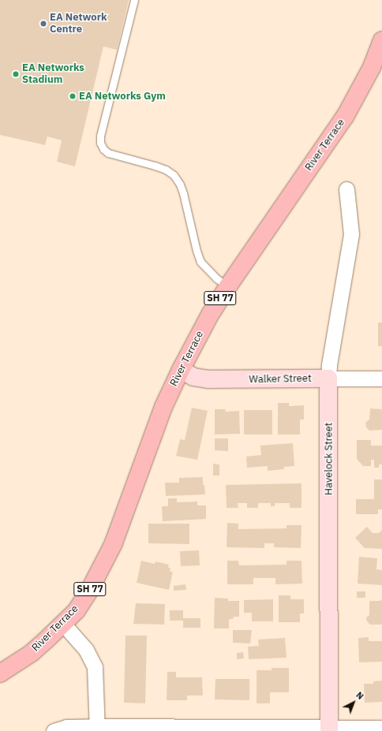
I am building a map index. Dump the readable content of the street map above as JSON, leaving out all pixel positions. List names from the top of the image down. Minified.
{"streets":{"main road":["River Terrace","SH 77"],"street":["Walker Street","Havelock Street"]},"crossings":[["River Terrace","Walker Street"],["Walker Street","Havelock Street"]],"places":["EA Network Centre","EA Networks Stadium","EA Networks Gym"],"north":"top right"}
